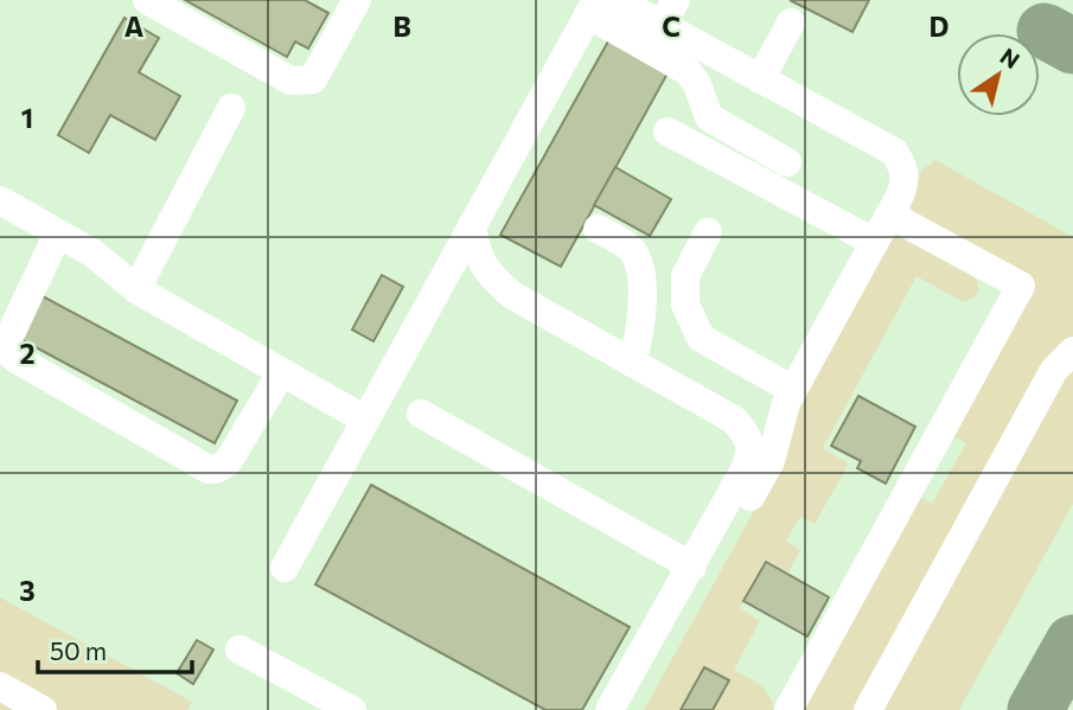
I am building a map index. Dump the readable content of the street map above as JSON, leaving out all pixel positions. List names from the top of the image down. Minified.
{"scale_bar":"50 m","north":"top right","grid":{"columns":["A","B","C","D"],"rows":["1","2","3"]}}
